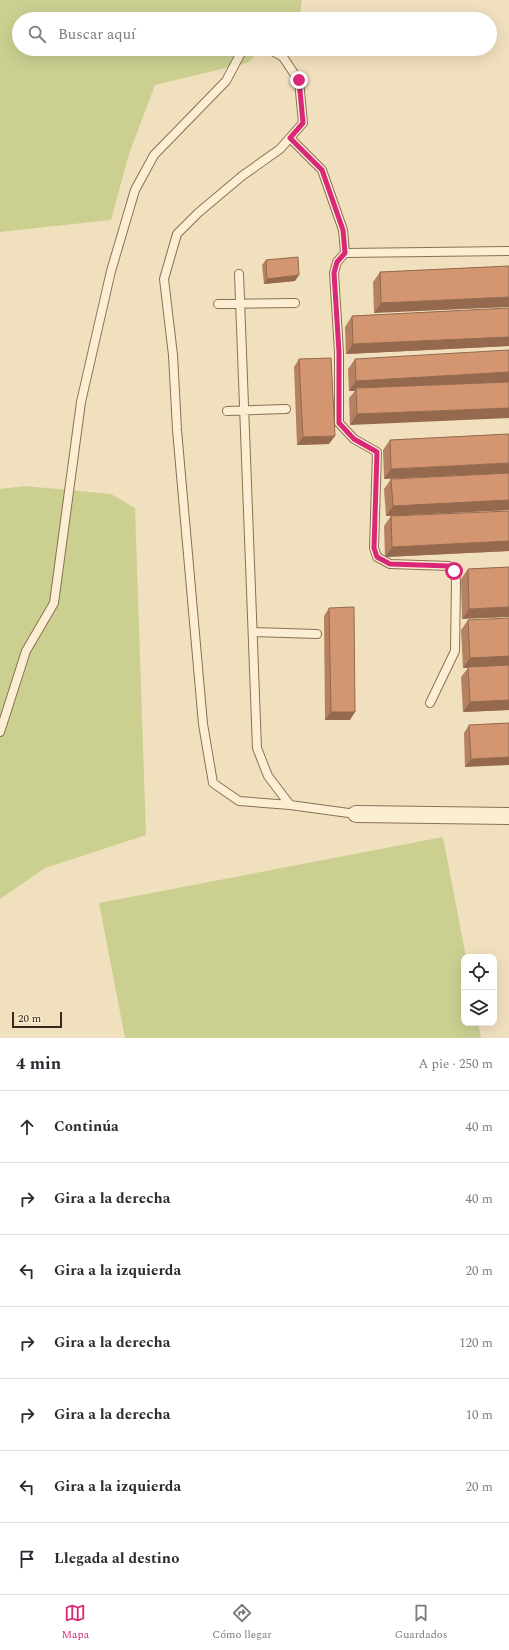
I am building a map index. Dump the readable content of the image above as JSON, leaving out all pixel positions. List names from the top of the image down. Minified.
{"scale_bar":"20 m","page":{"search":"Buscar aquí","scale":"20 m","heading":["4 min","A pie · 250 m"],"list":[["Continúa","40 m"],["Gira a la derecha","40 m"],["Gira a la izquierda","20 m"],["Gira a la derecha","120 m"],["Gira a la derecha","10 m"],["Gira a la izquierda","20 m"],"Llegada al destino"],"nav":["Mapa","Cómo llegar","Guardados"]}}
